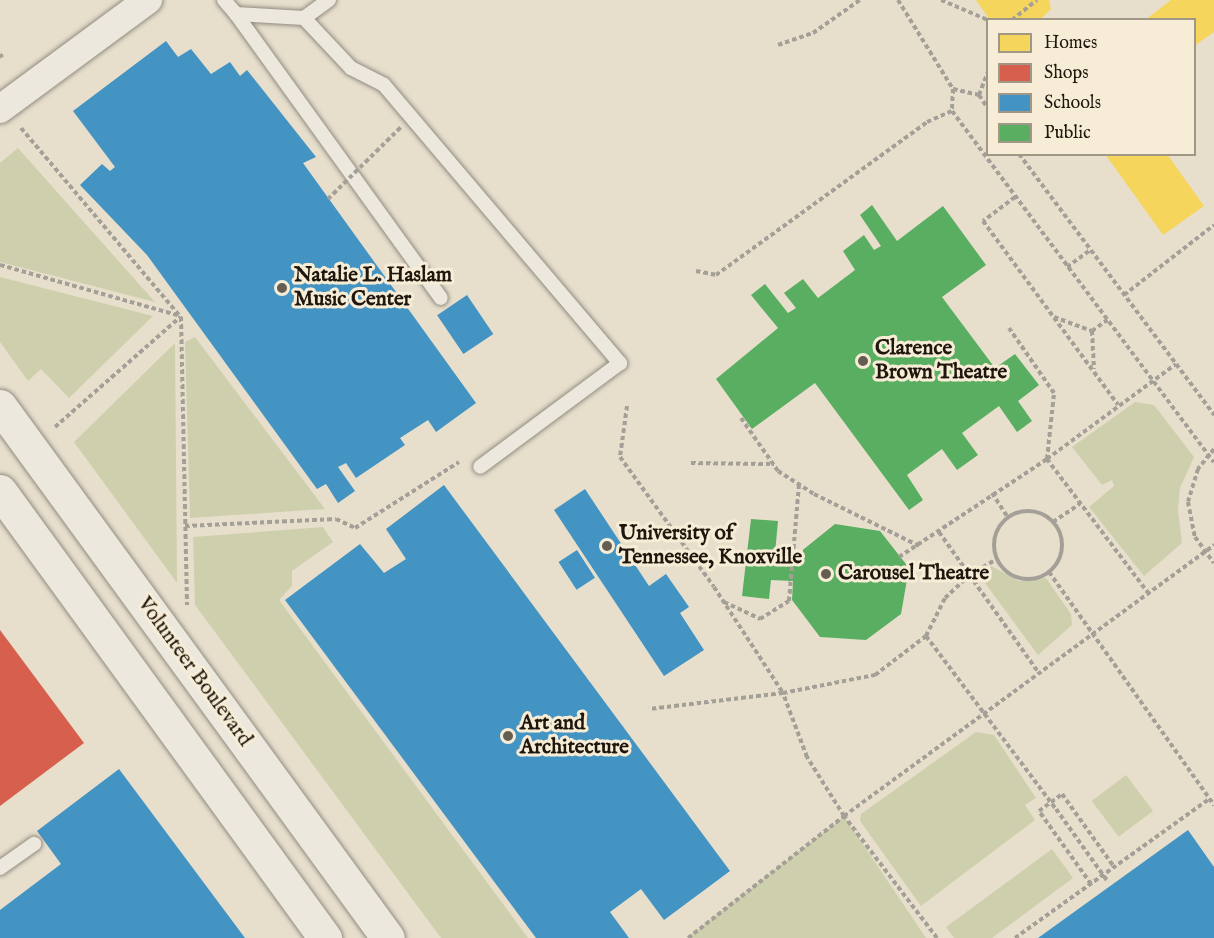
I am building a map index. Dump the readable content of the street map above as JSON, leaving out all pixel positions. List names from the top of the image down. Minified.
{"streets":{"street":["Volunteer Boulevard"]},"places":["Natalie L. Haslam Music Center","Clarence Brown Theatre","University of Tennessee, Knoxville","Carousel Theatre","Art and Architecture"],"legend":["Homes","Shops","Schools","Public"]}
